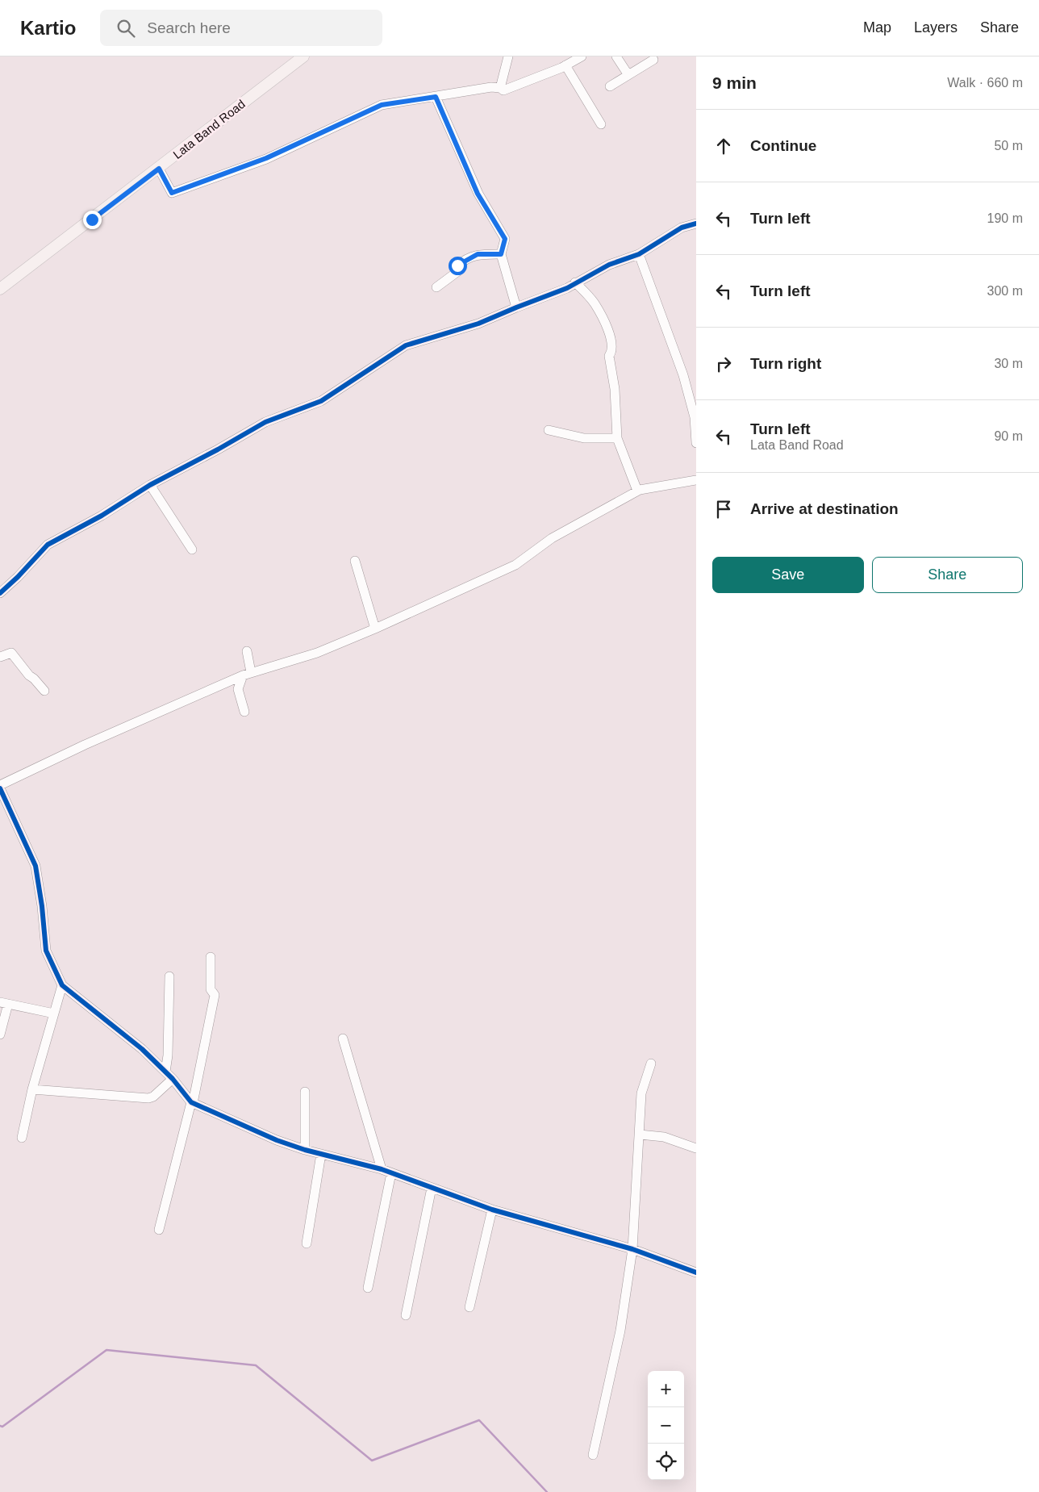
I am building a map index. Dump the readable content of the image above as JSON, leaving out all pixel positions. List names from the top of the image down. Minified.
{"streets":{"main road":["Lata Band Road"]},"page":{"header":"Kartio","search":"Search here","nav":["Map","Layers","Share"],"heading":["9 min","Walk · 660 m"],"list":[["Continue","50 m"],["Turn left","190 m"],["Turn left","300 m"],["Turn right","30 m"],["Turn left","Lata Band Road","90 m"],"Arrive at destination"],"buttons":["Save","Share"],"map_buttons":["+","−"]}}
